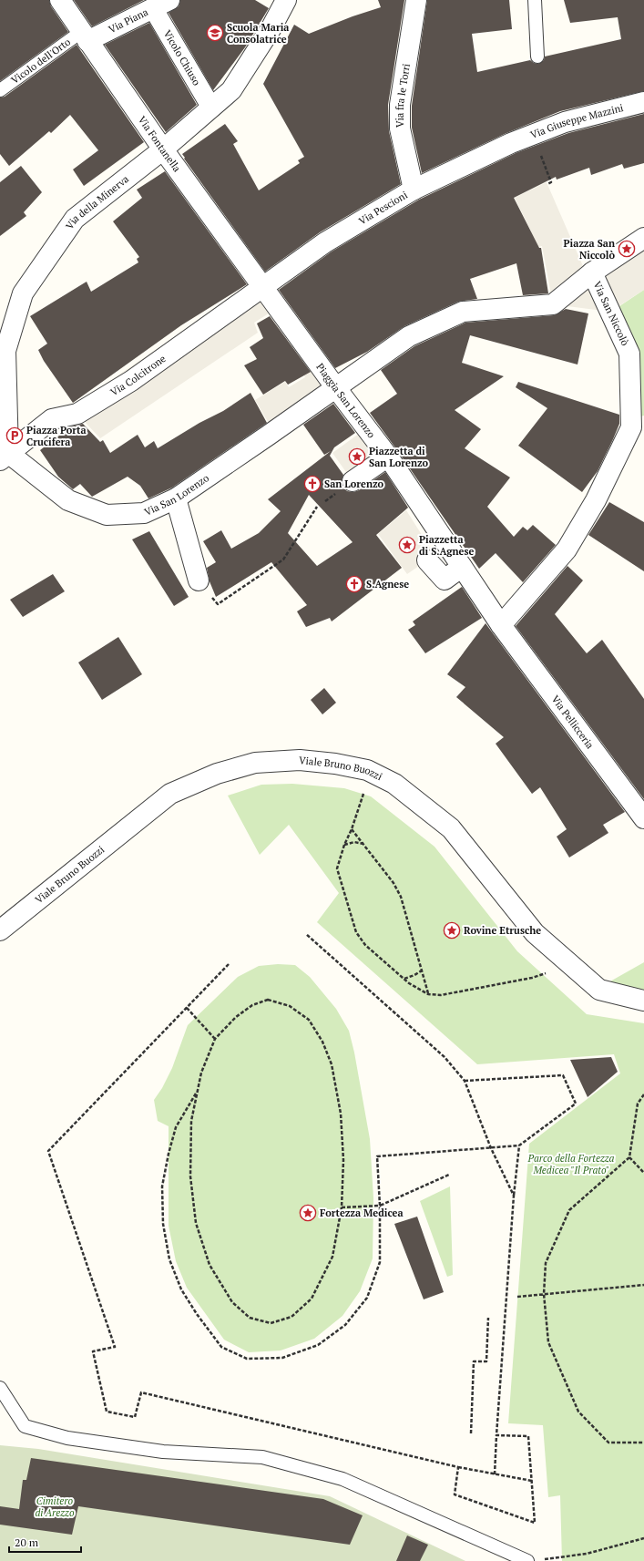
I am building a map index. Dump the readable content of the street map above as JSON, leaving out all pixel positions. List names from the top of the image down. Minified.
{"streets":{"street":["Via Piana","Vicolo Chiuso","Via fra le Torri","Via Giuseppe Mazzini","Via Fontanella","Via della Minerva","Via Pescioni","Via San Niccolò","Via Colcitrone","Piaggia San Lorenzo","Via San Lorenzo","Via Pellicceria","Viale Bruno Buozzi"],"lane":["Vicolo dell'Orto"]},"crossings":[["Via Piana","Vicolo Chiuso"],["Via Piana","Vicolo dell'Orto"],["Via Piana","Via Fontanella"],["Vicolo Chiuso","Via della Minerva"],["Vicolo dell'Orto","Via Fontanella"],["Via fra le Torri","Via Pescioni"],["Via Giuseppe Mazzini","Via Pescioni"],["Via Fontanella","Via della Minerva"],["Via Fontanella","Via Pescioni"],["Via Fontanella","Via Colcitrone"],["Via Fontanella","Piaggia San Lorenzo"],["Via della Minerva","Via Colcitrone"],["Via della Minerva","Via San Lorenzo"],["Via Pescioni","Via Colcitrone"],["Via Pescioni","Piaggia San Lorenzo"],["Via San Niccolò","Piaggia San Lorenzo"],["Via San Niccolò","Via San Lorenzo"],["Via San Niccolò","Via Pellicceria"],["Via Colcitrone","Piaggia San Lorenzo"],["Via Colcitrone","Via San Lorenzo"],["Piaggia San Lorenzo","Via San Lorenzo"],["Piaggia San Lorenzo","Via Pellicceria"]],"parks":["Parco della Fortezza Medicea \"Il Prato\"","Cimitero di Arezzo"],"places":{"school or university":["Scuola Maria Consolatrice"],"place":["Piazza San Niccolò","Piazzetta di San Lorenzo","Piazzetta di S.Agnese","Rovine Etrusche","Fortezza Medicea"],"parking":["Piazza Porta Crucifera"],"church":["San Lorenzo","S.Agnese"]},"scale_bar":"20 m"}
